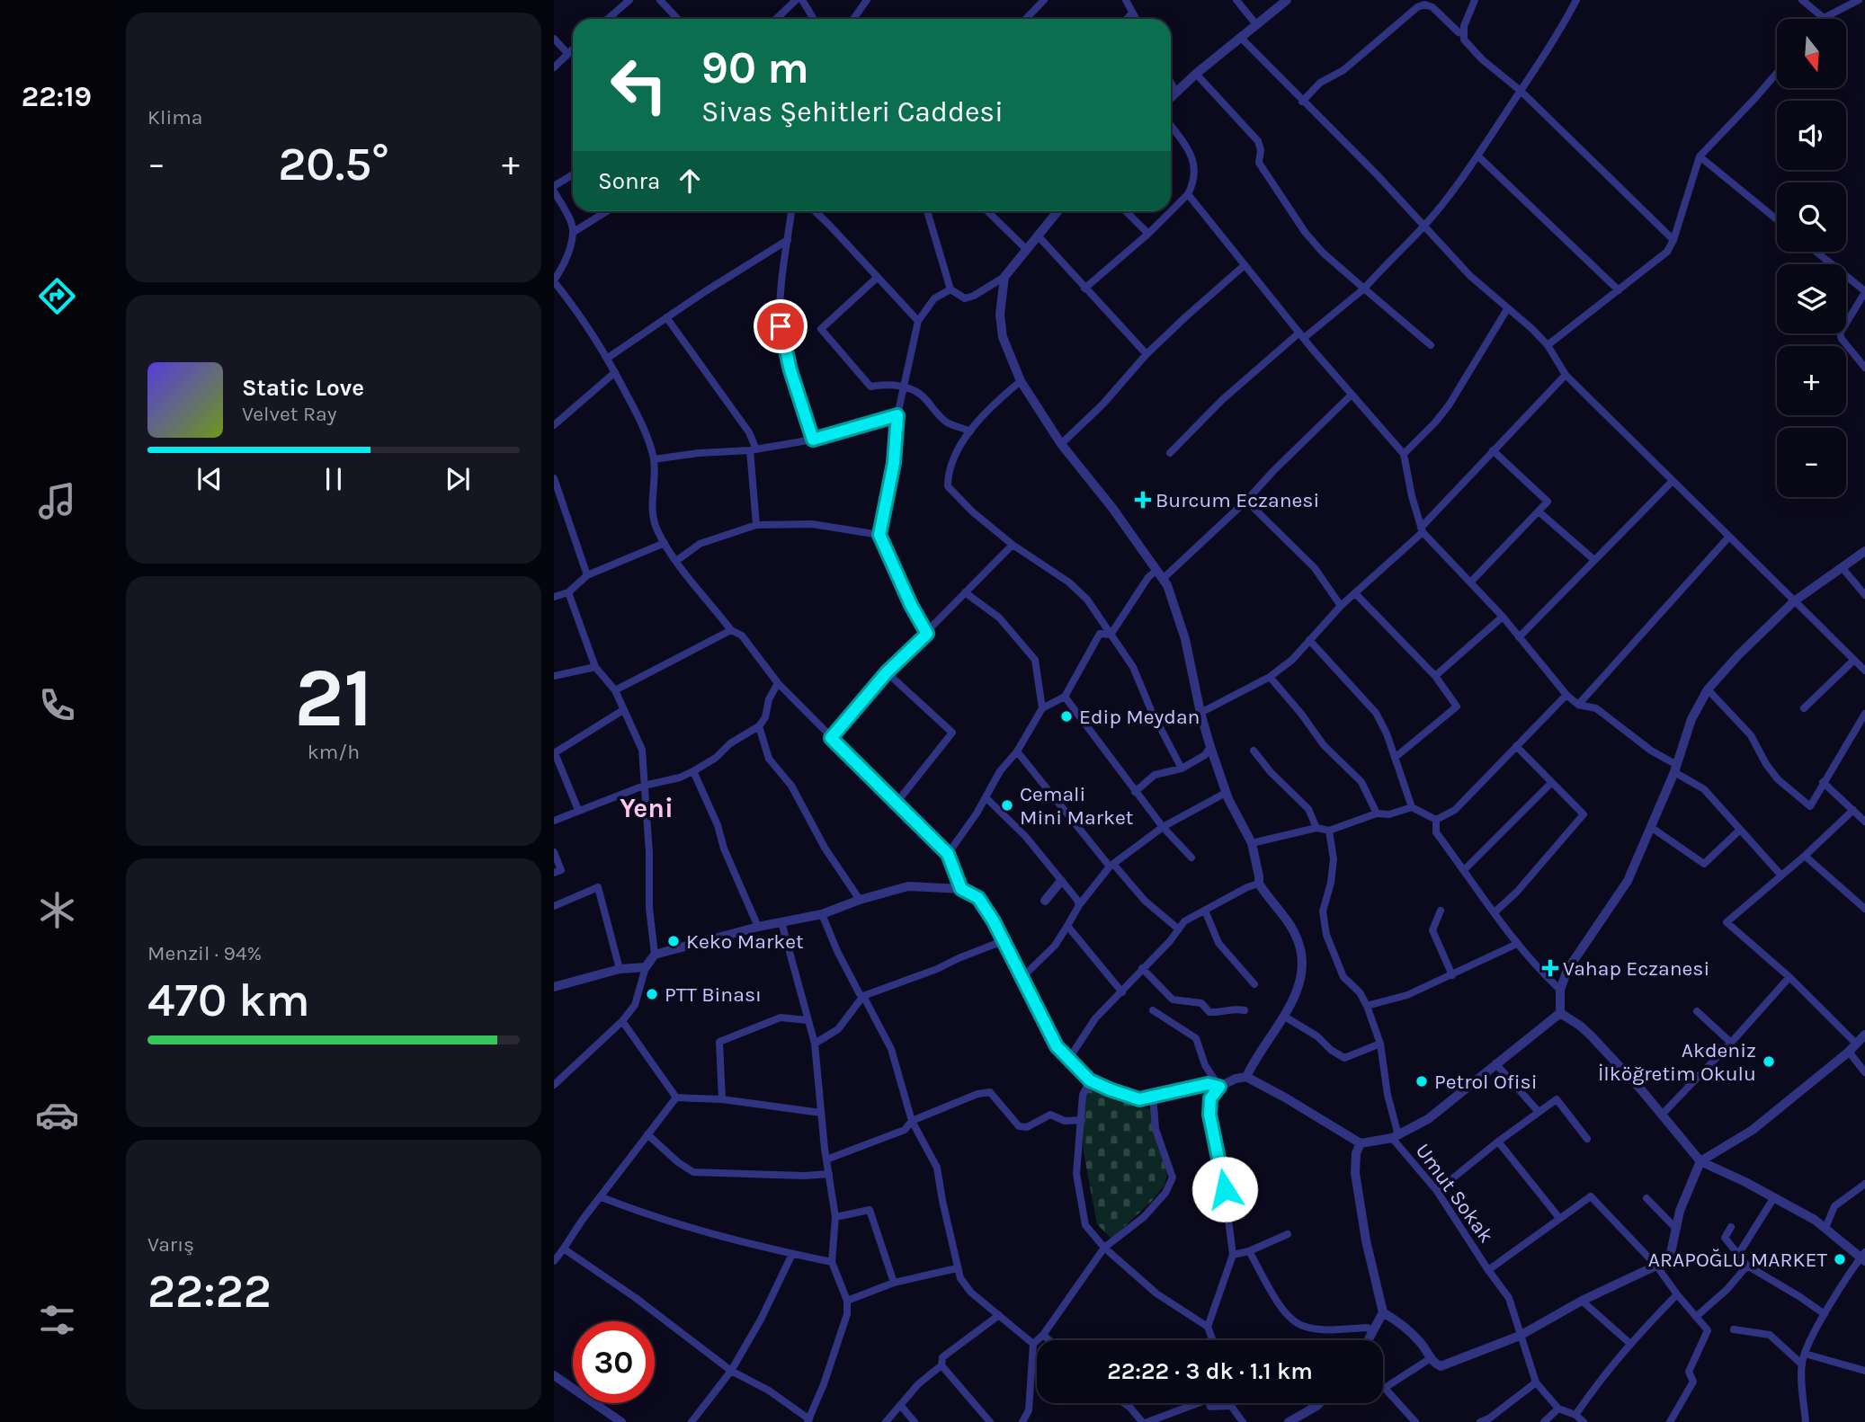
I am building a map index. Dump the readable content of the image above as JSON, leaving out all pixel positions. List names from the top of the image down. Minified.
{"streets":{"street":["Umut Sokak"]},"districts":["Yeni"],"places":{"health":["Burcum Eczanesi","Vahap Eczanesi"],"other":["Edip Meydan","Cemali Mini Market","Keko Market","PTT Binası","Akdeniz İlköğretim Okulu","Petrol Ofisi","ARAPOĞLU MARKET"]},"north":"bottom","page":{"tabs":"22:19","tile":["Klima",["21","km/h"],["Menzil · 94%","470 km"],["Varış","22:22"]],"map_buttons":["+","−"],"turn":["90 m","Sivas Şehitleri Caddesi"],"heat":["−","20.5°","+"],"then":"Sonra","song":["Static Love","Velvet Ray"],"limit":"30","trip":"22:22 · 3 dk · 1.1 km"}}
